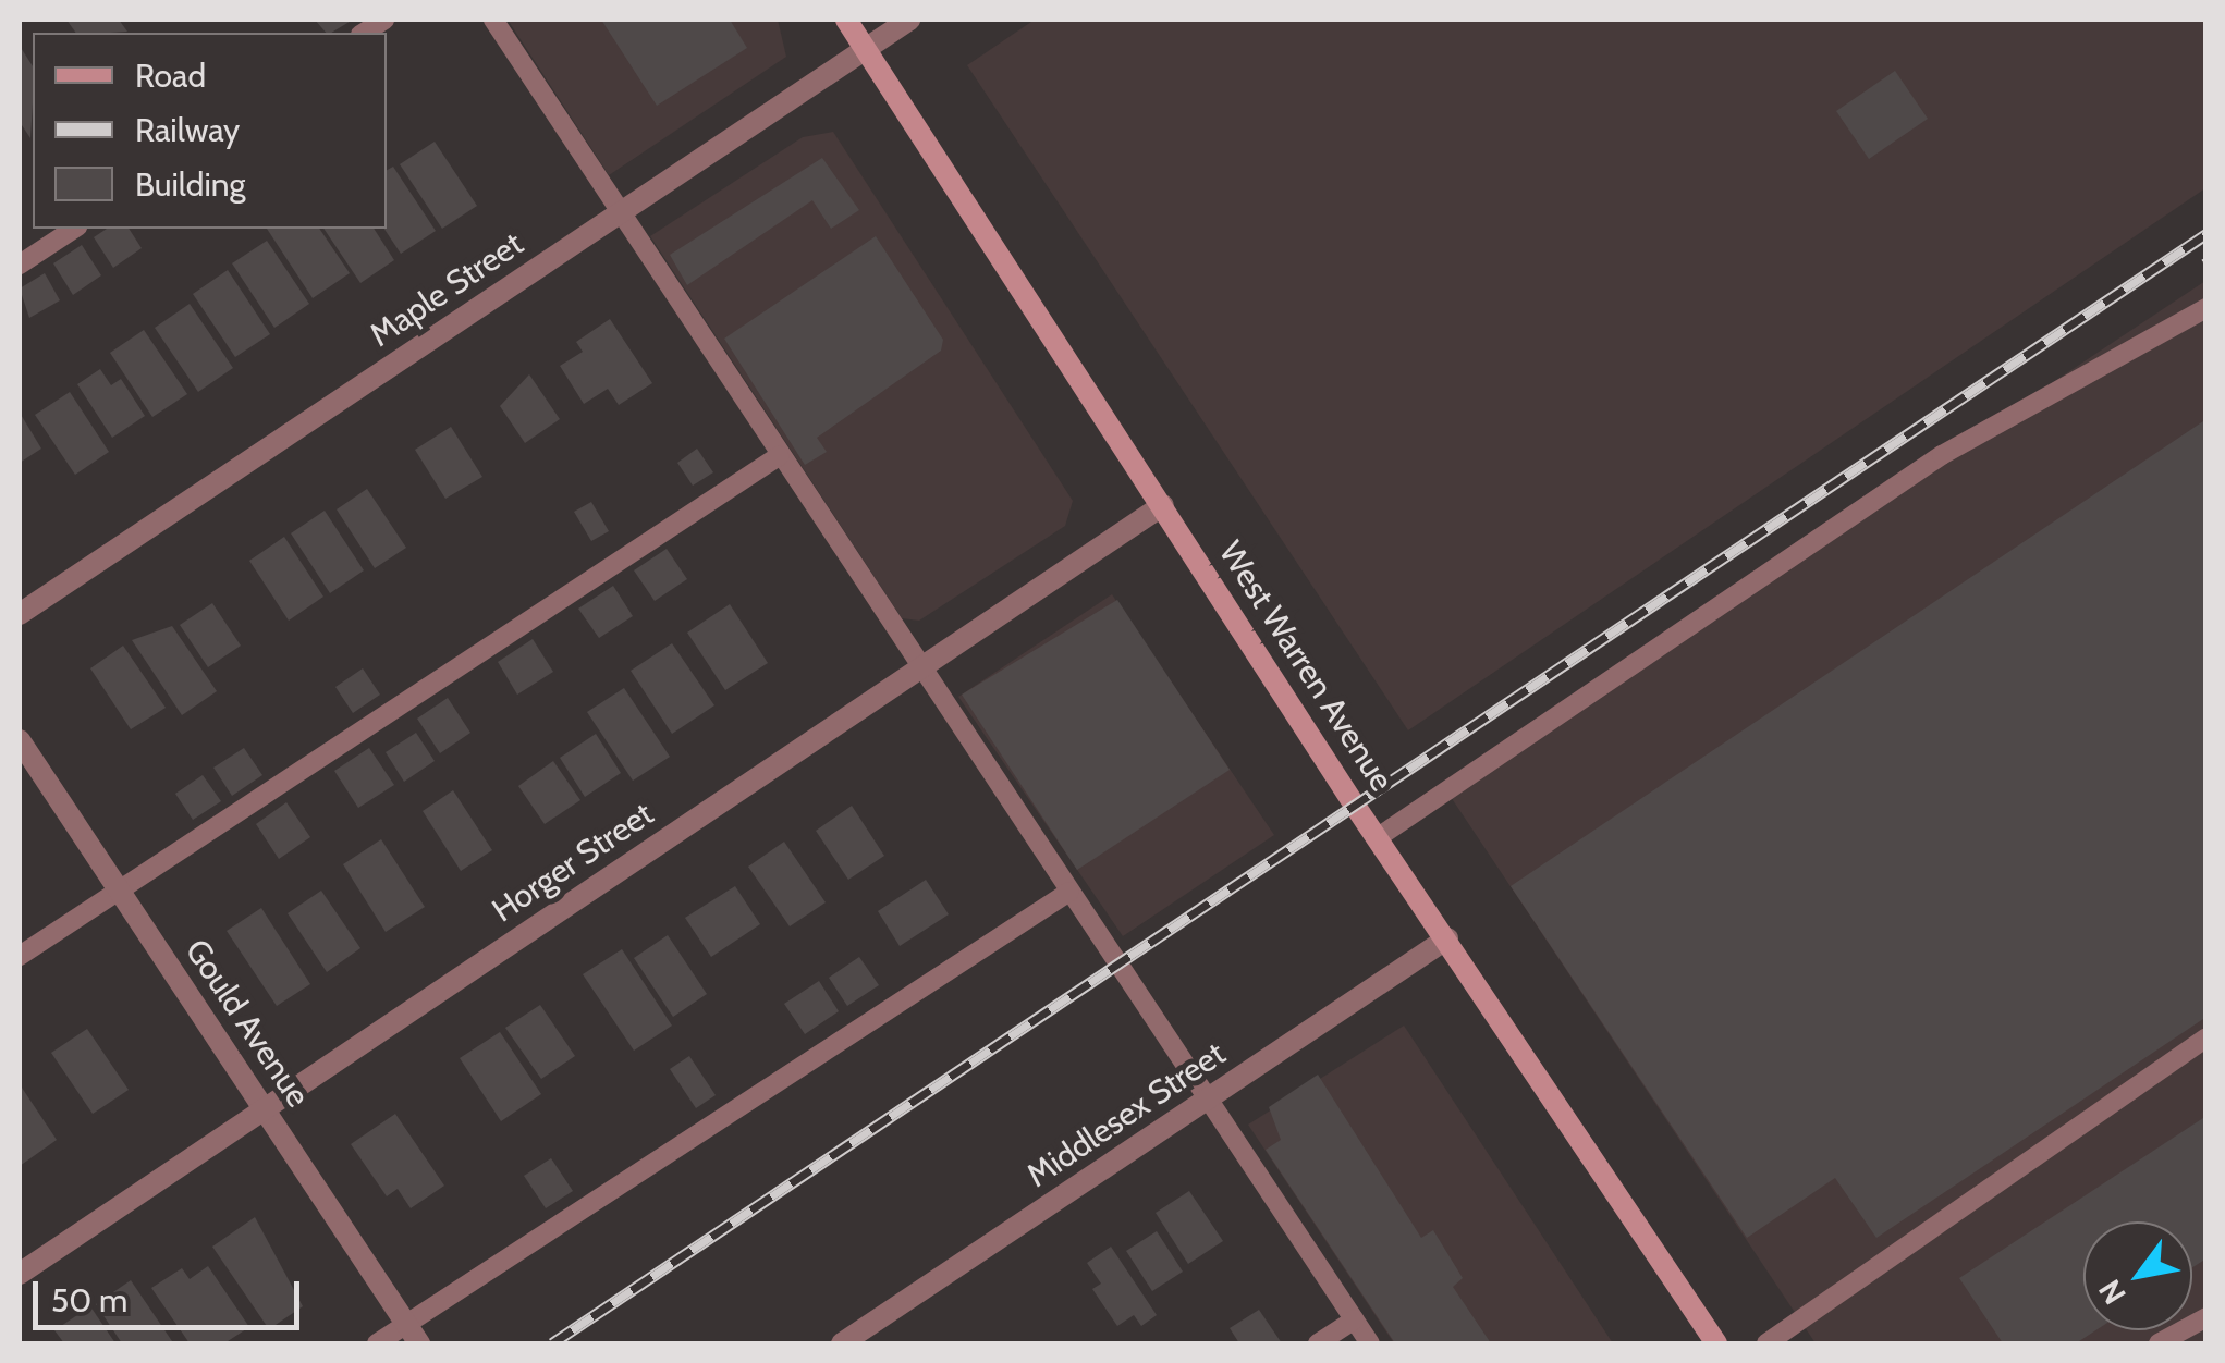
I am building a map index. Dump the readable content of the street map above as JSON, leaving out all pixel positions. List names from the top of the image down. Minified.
{"streets":{"main road":["West Warren Avenue"],"street":["Maple Street","Horger Street","Gould Avenue","Middlesex Street"]},"crossings":[["Maple Street","West Warren Avenue"],["West Warren Avenue","Horger Street"],["West Warren Avenue","Middlesex Street"],["Horger Street","Gould Avenue"]],"legend":["Road","Railway","Building"],"scale_bar":"50 m","north":"bottom left"}
